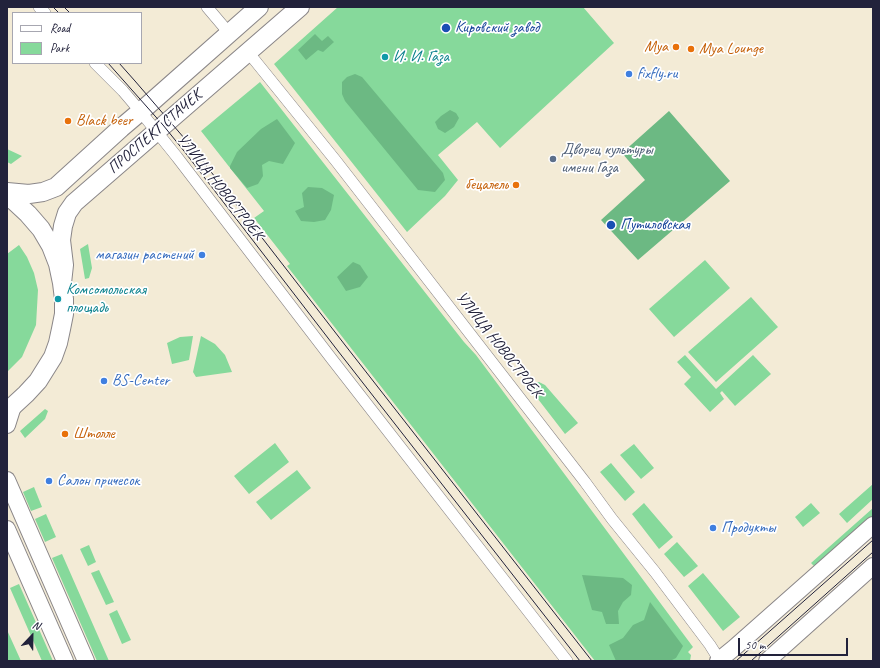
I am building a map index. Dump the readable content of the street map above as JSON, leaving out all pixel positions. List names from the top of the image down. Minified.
{"streets":{"main road":["ПРОСПЕКТ СТАЧЕК"],"street":["УЛИЦА НОВОСТРОЕК"]},"crossings":[["ПРОСПЕКТ СТАЧЕК","УЛИЦА НОВОСТРОЕК"]],"places":["Кировский завод","Mya","Mya Lounge","И. И. Газа","fixfly.ru","Black beer","Дворец культуры имени Газа","бецалель","Путиловская","магазин растений","Комсомольская площадь","BS-Сеntеr","Штолле","Салон причесок","Продукты"],"legend":["Road","Park"],"scale_bar":"50 m","north":"top"}
